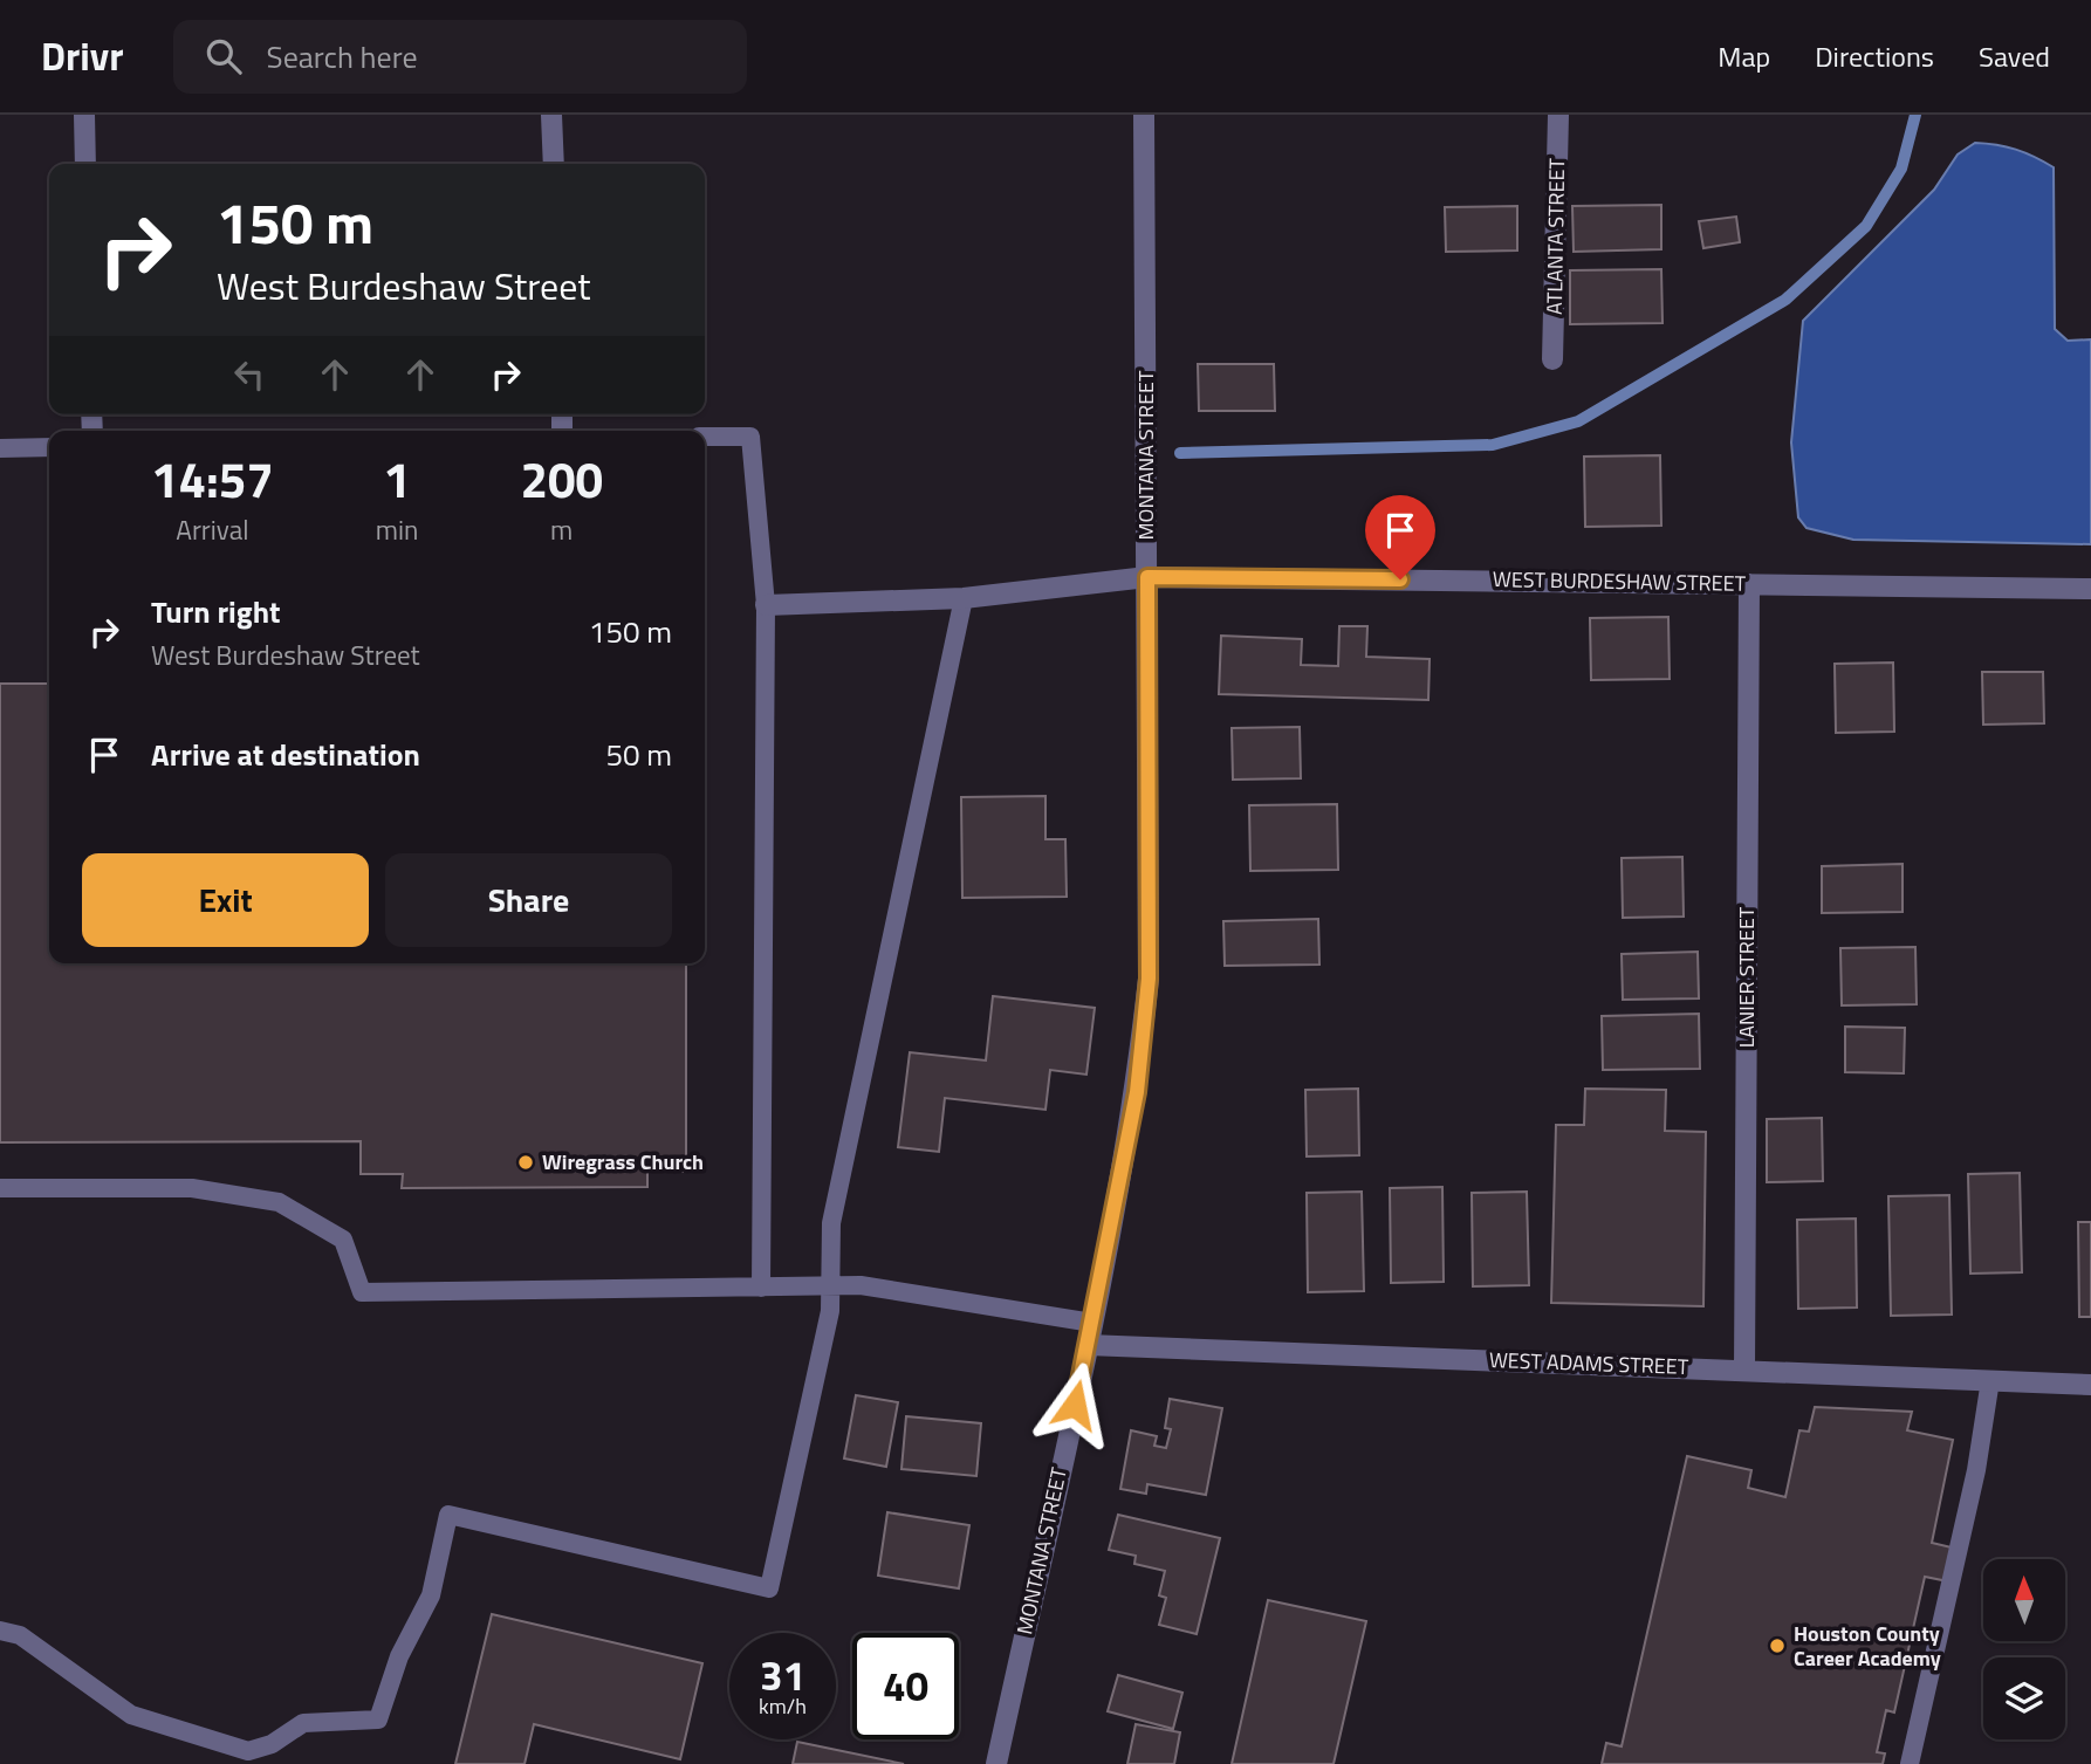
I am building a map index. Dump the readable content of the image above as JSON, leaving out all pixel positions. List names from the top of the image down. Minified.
{"streets":{"street":["ATLANTA STREET","MONTANA STREET","WEST BURDESHAW STREET","LANIER STREET","WEST ADAMS STREET"]},"crossings":[["MONTANA STREET","WEST BURDESHAW STREET"],["MONTANA STREET","WEST ADAMS STREET"],["WEST BURDESHAW STREET","LANIER STREET"],["LANIER STREET","WEST ADAMS STREET"]],"places":["Wiregrass Church","Houston County Career Academy"],"north":"top","page":{"header":"Drivr","search":"Search here","nav":["Map","Directions","Saved"],"turn":["150 m","West Burdeshaw Street"],"eta":["14:57","Arrival","1","min","200","m"],"list":[{"name":"Turn right","note":"West Burdeshaw Street","value":"150 m"},{"name":"Arrive at destination","value":"50 m"}],"buttons":["Exit","Share"],"speed":"31 km/h","limit":"40"}}
